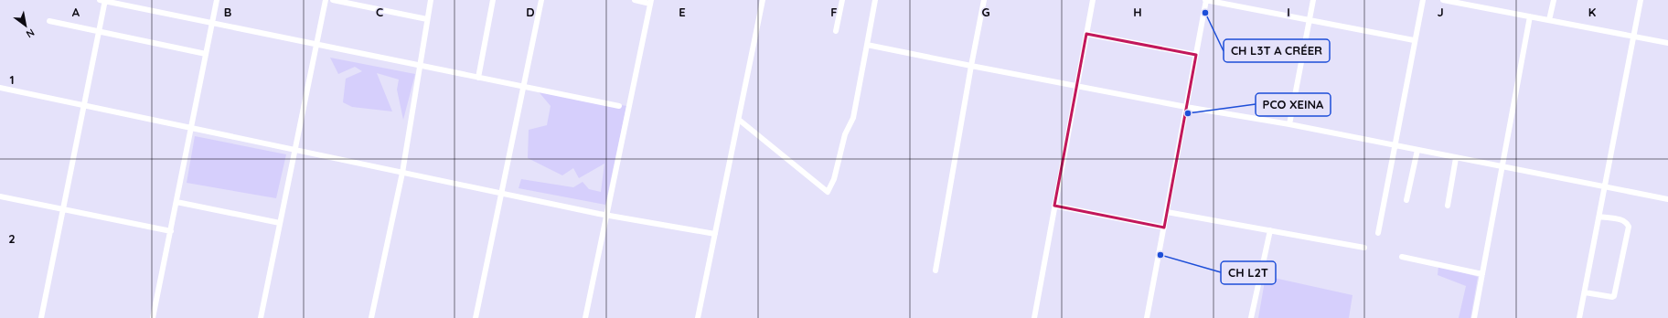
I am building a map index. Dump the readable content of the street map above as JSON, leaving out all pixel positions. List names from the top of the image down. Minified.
{"places":["CH L3T A CRÉER","PCO XEINA","CH L2T"],"north":"bottom right","grid":{"columns":["A","B","C","D","E","F","G","H","I","J","K"],"rows":["1","2"]}}
